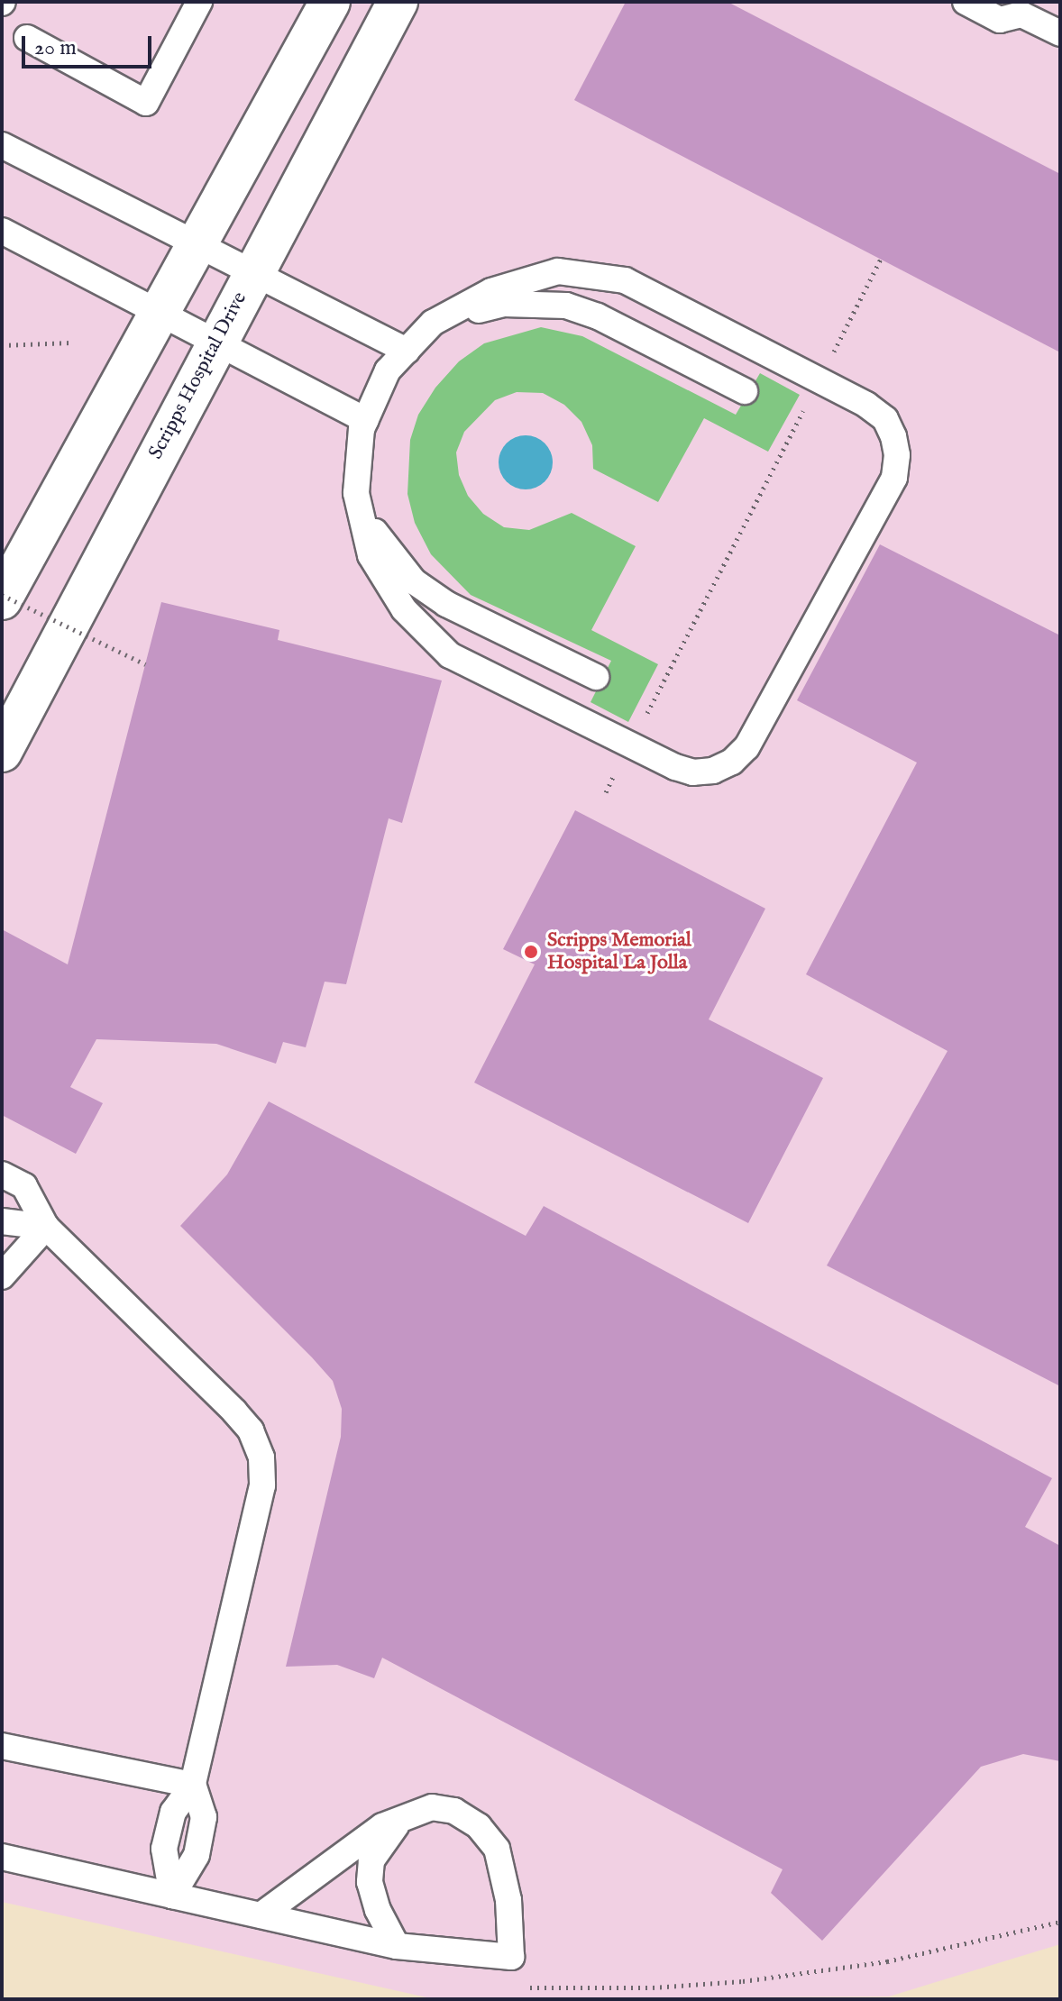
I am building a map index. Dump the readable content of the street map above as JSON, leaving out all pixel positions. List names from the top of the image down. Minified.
{"streets":{"street":["Scripps Hospital Drive"]},"places":["Scripps Memorial Hospital La Jolla"],"scale_bar":"20 m"}
